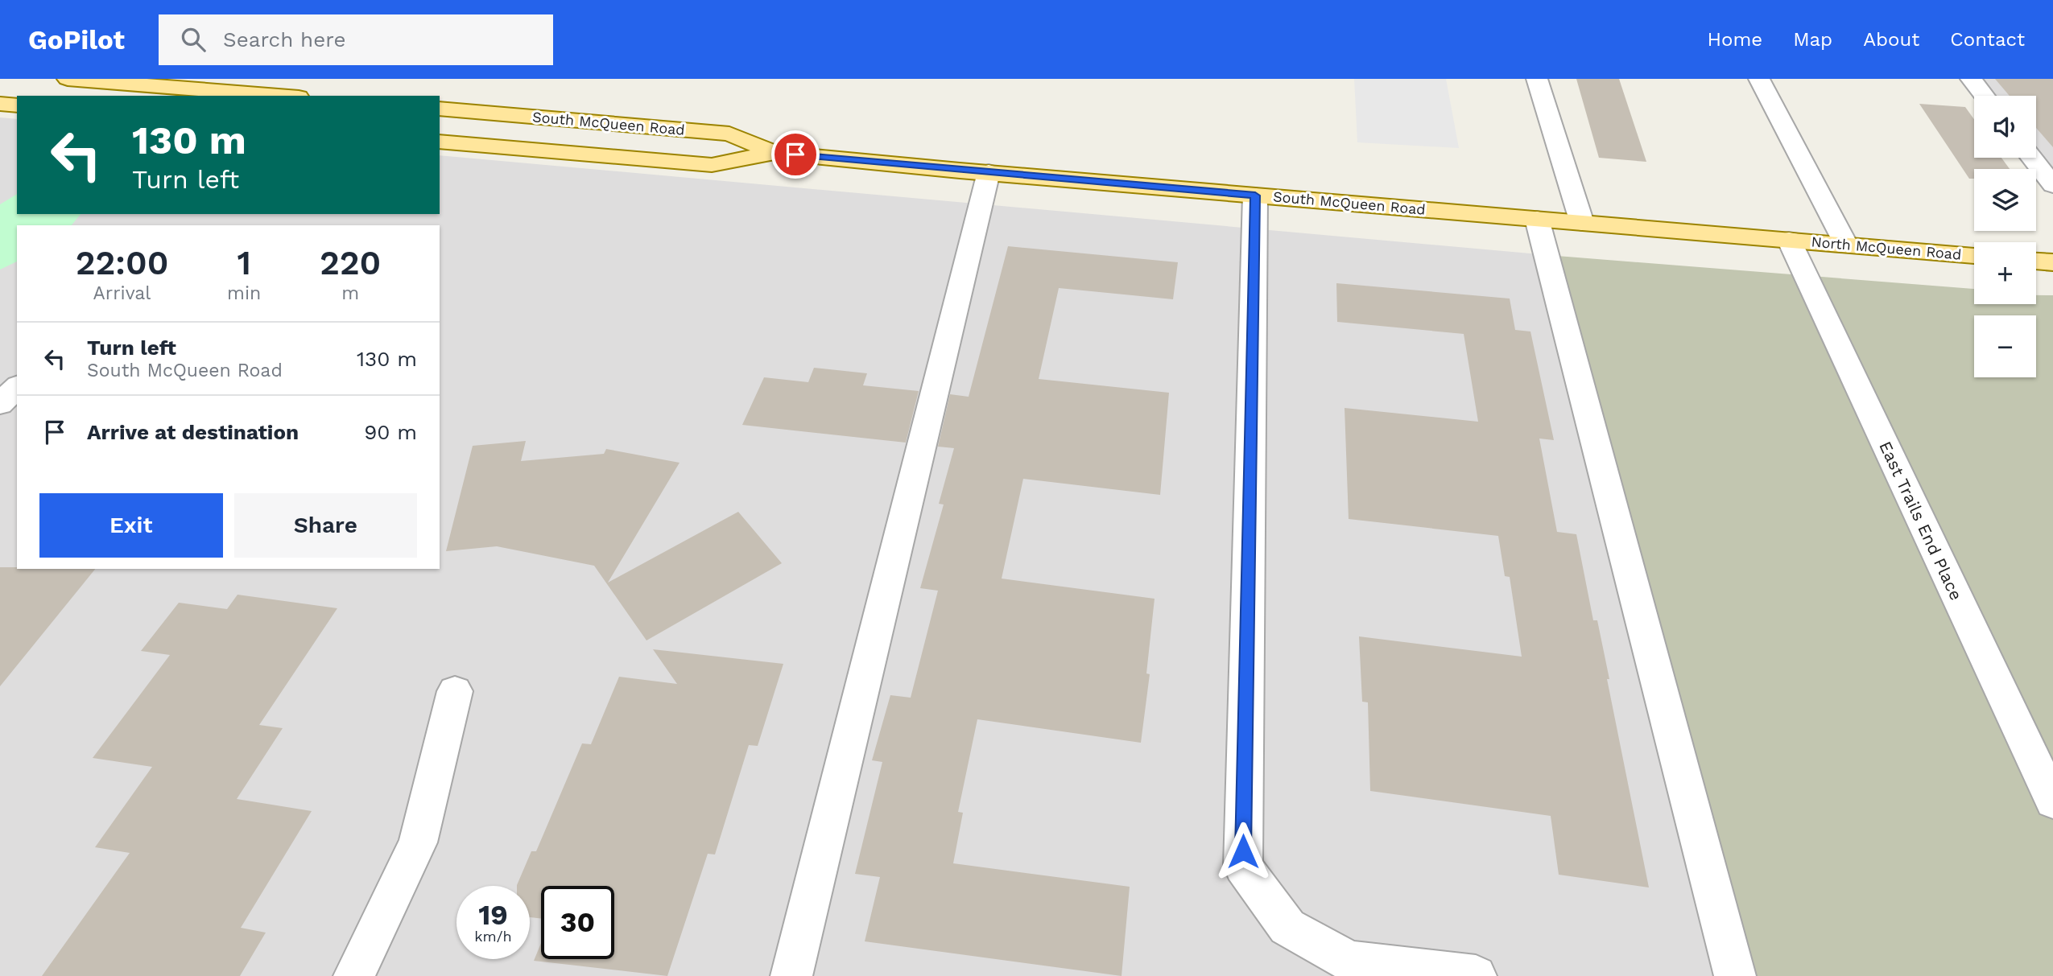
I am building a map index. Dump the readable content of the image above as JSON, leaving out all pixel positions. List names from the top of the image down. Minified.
{"streets":{"main road":["South McQueen Road","North McQueen Road"],"street":["East Trails End Place"]},"crossings":[["South McQueen Road","North McQueen Road"],["South McQueen Road","East Trails End Place"],["North McQueen Road","East Trails End Place"]],"page":{"header":"GoPilot","search":"Search here","nav":["Home","Map","About","Contact"],"map_buttons":["+","−"],"turn":["130 m","Turn left"],"eta":["22:00","Arrival","1","min","220","m"],"list":[{"name":"Turn left","note":"South McQueen Road","value":"130 m"},{"name":"Arrive at destination","value":"90 m"}],"buttons":["Exit","Share"],"speed":"19 km/h","limit":"30"}}
